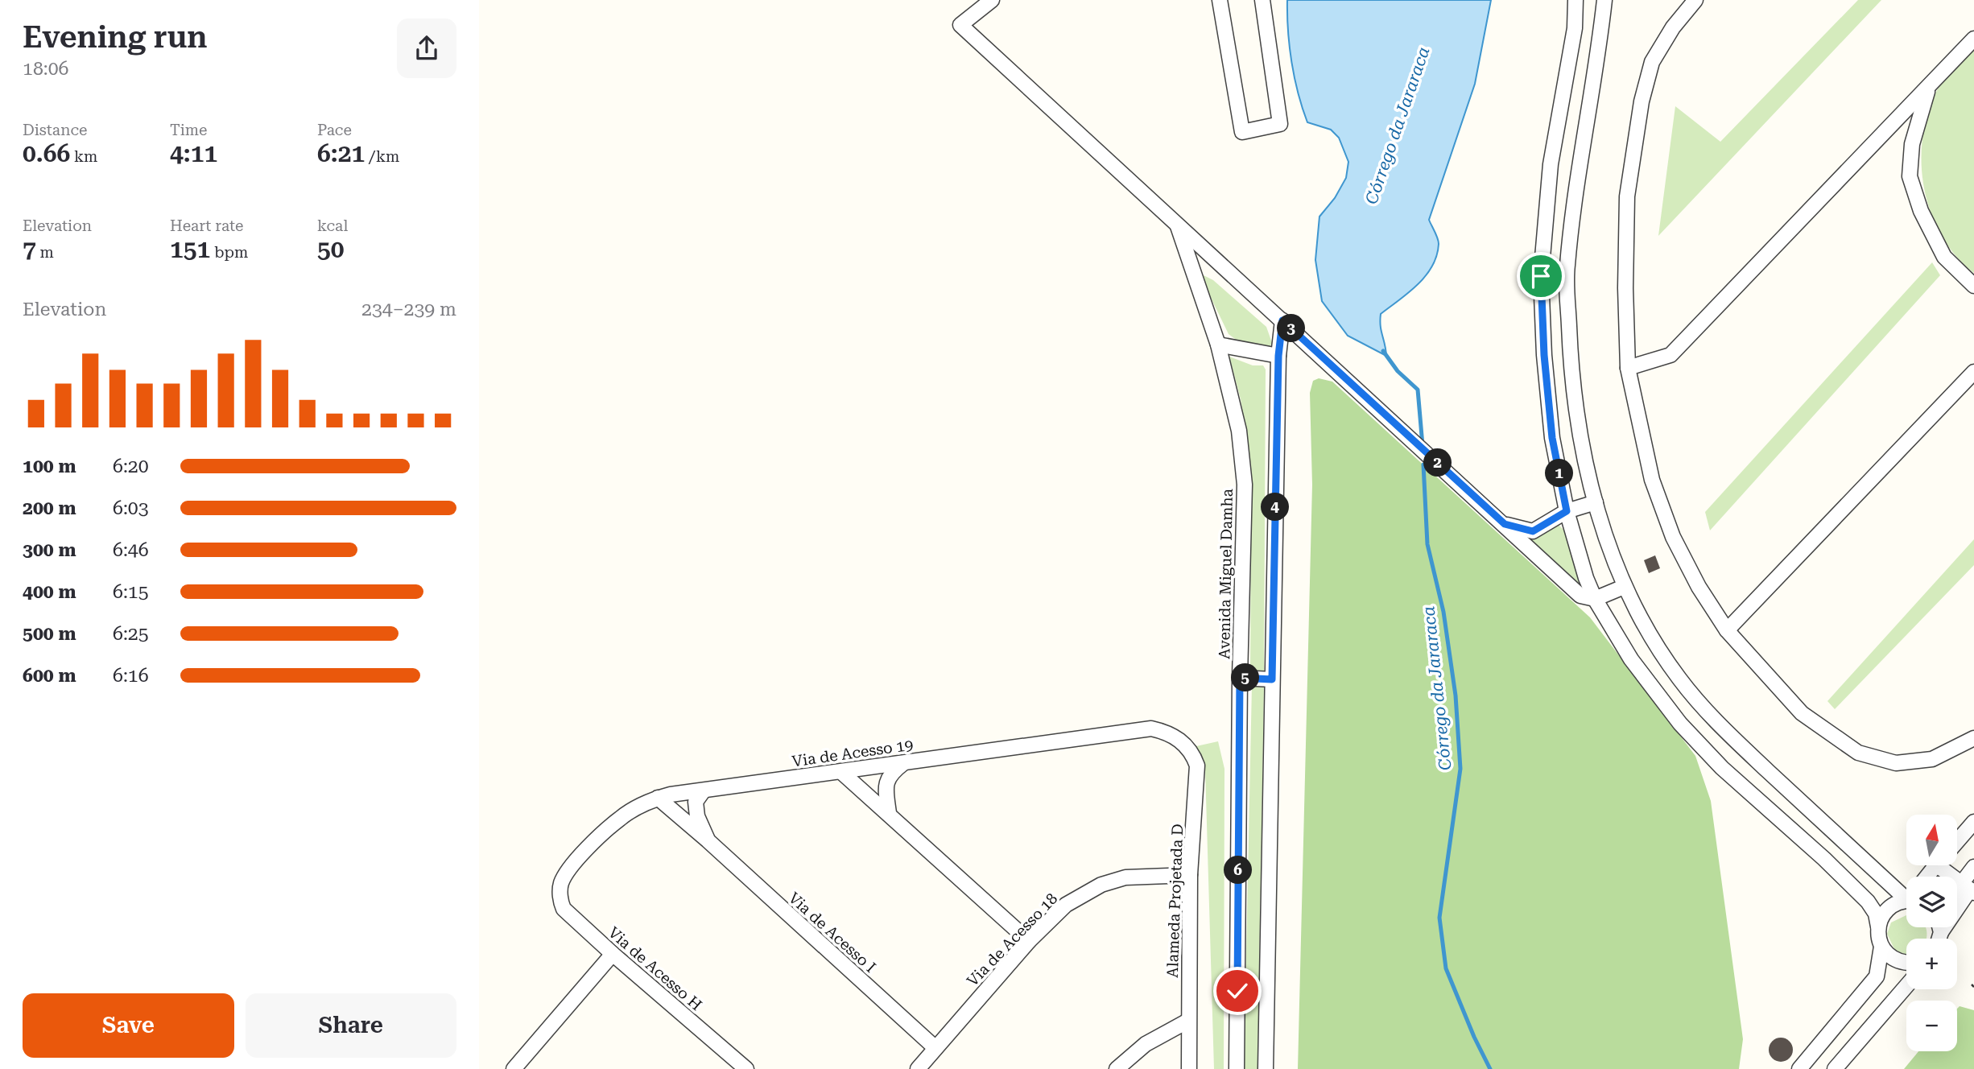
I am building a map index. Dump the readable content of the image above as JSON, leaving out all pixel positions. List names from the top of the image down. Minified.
{"streets":{"street":["Avenida Miguel Damha","Via de Acesso 19","Alameda Projetada D","Via de Acesso I","Via de Acesso 18","Via de Acesso H"]},"crossings":[["Via de Acesso 19","Alameda Projetada D"],["Via de Acesso 19","Via de Acesso I"],["Via de Acesso 19","Via de Acesso H"],["Alameda Projetada D","Via de Acesso 18"],["Via de Acesso I","Via de Acesso 18"]],"water":["Córrego da Jararaca"],"north":"top","page":{"heading":["Evening run","18:06"],"stats":[["Distance","0.66 km"],["Time","4:11"],["Pace","6:21 /km"],["Elevation","7 m"],["Heart rate","151 bpm"],["kcal","50"]],"chart":["Elevation","234–239 m"],"pins":["3","2","1","4","5","6"],"list":[{"name":"100 m","note":"6:20"},{"name":"200 m","note":"6:03"},{"name":"300 m","note":"6:46"},{"name":"400 m","note":"6:15"},{"name":"500 m","note":"6:25"},{"name":"600 m","note":"6:16"}],"map_buttons":["+","−"],"buttons":["Save","Share"]}}
